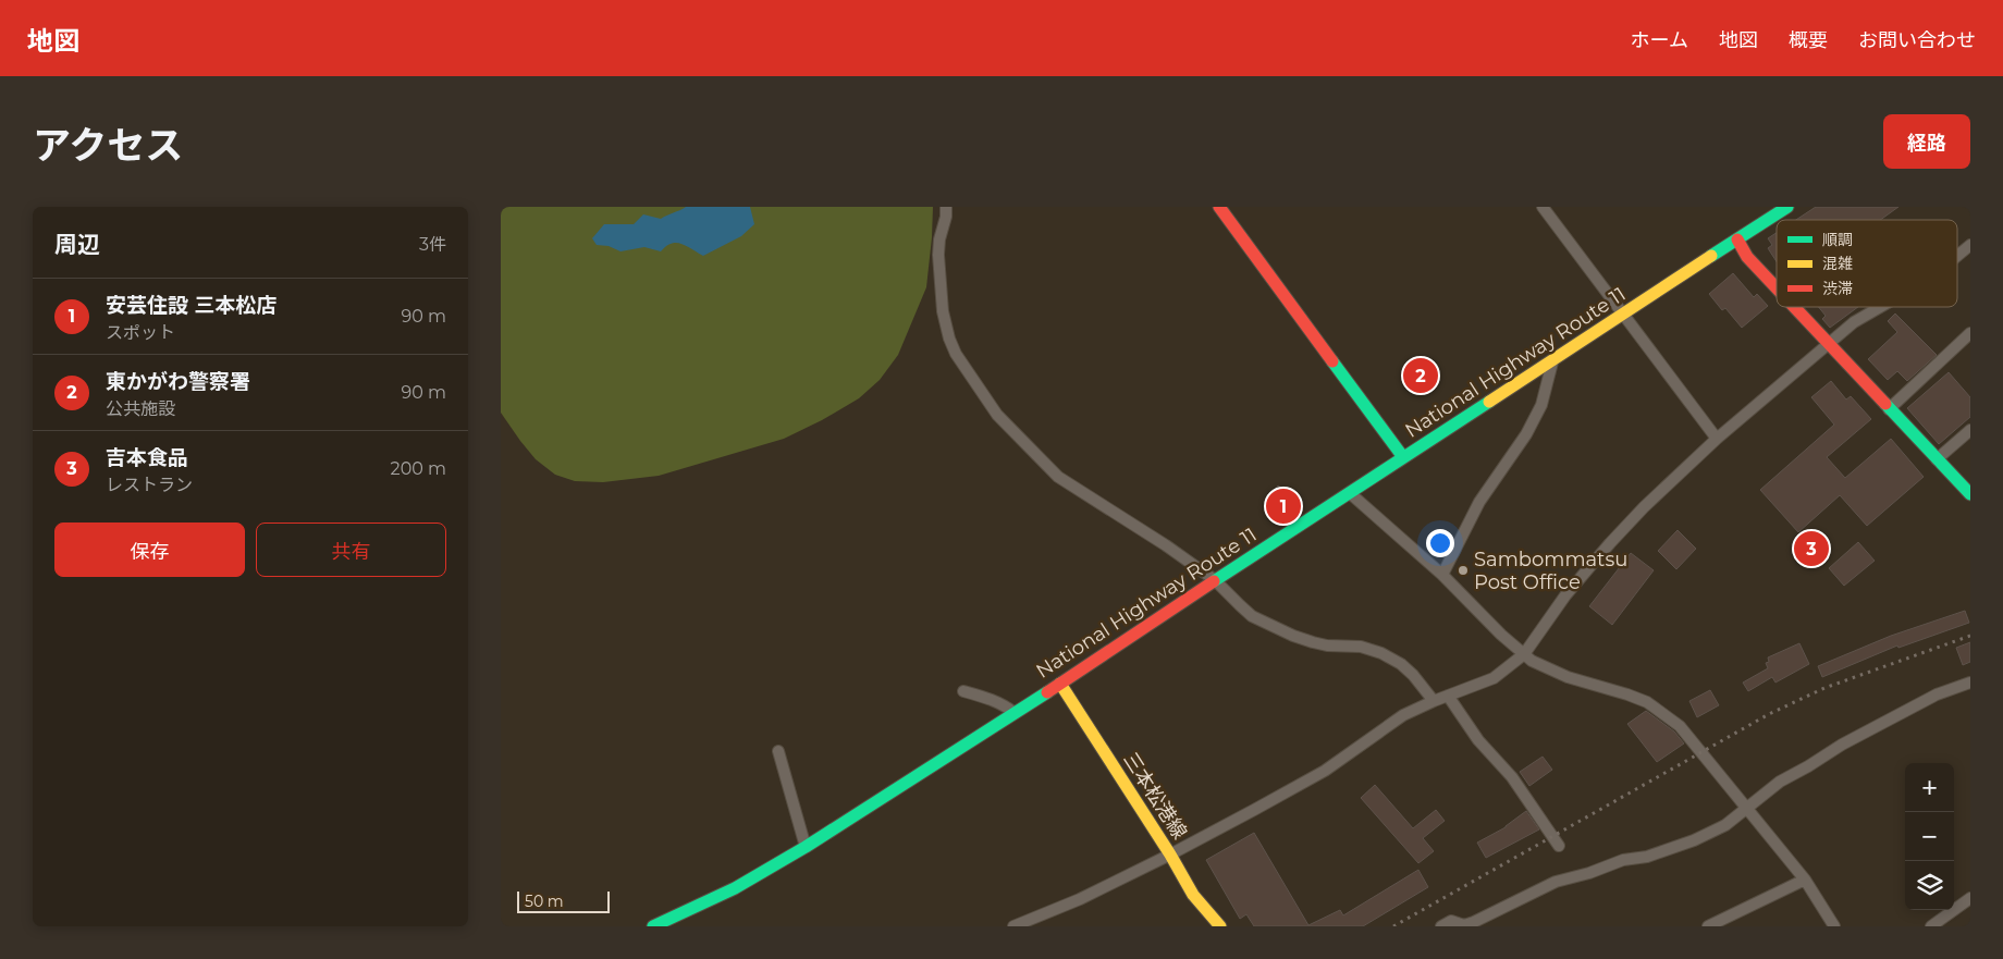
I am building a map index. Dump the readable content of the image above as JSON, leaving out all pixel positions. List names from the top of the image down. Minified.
{"streets":{"main road":["National Highway Route 11","三本松港線"]},"crossings":[["National Highway Route 11","三本松港線"]],"places":["Sambommatsu Post Office"],"legend":["順調","混雑","渋滞"],"scale_bar":"50 m","page":{"header":"地図","nav":["ホーム","地図","概要","お問い合わせ"],"title":"アクセス","buttons":["経路",["保存","共有"]],"heading":["周辺","3件"],"list":[{"mark":"1","name":"安芸住設 三本松店","note":"スポット","value":"90 m"},{"mark":"2","name":"東かがわ警察署","note":"公共施設","value":"90 m"},{"mark":"3","name":"吉本食品","note":"レストラン","value":"200 m"}],"pins":["2","1","3"],"map_buttons":["+","−"],"scale":"50 m"}}
